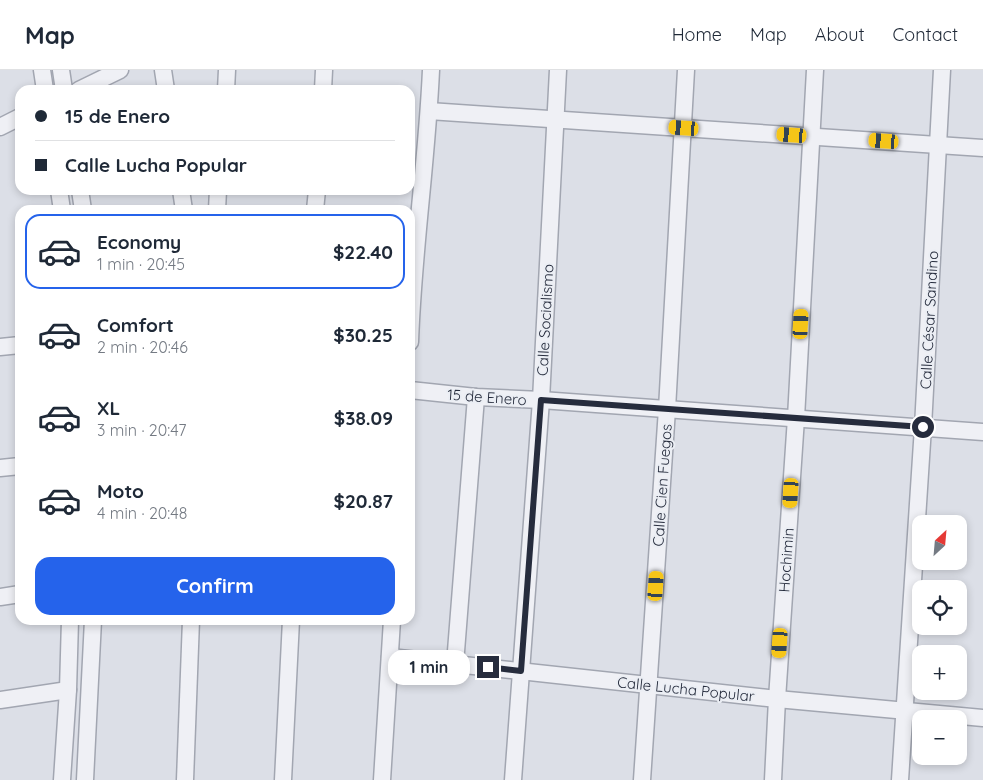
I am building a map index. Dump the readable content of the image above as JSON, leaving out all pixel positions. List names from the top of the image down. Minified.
{"streets":{"street":["Calle Socialismo","Calle César Sandino","15 de Enero","Calle Cien Fuegos","Hochimin","Calle Lucha Popular"]},"crossings":[["Calle Socialismo","15 de Enero"],["Calle Socialismo","Calle Lucha Popular"],["Calle César Sandino","15 de Enero"],["Calle César Sandino","Calle Lucha Popular"],["15 de Enero","Calle Cien Fuegos"],["15 de Enero","Hochimin"],["Calle Cien Fuegos","Calle Lucha Popular"],["Hochimin","Calle Lucha Popular"]],"north":"top right","page":{"header":"Map","nav":["Home","Map","About","Contact"],"banner":["15 de Enero","Calle Lucha Popular"],"list":[{"name":"Economy","note":"1 min · 20:45","value":"$22.40"},{"name":"Comfort","note":"2 min · 20:46","value":"$30.25"},{"name":"XL","note":"3 min · 20:47","value":"$38.09"},{"name":"Moto","note":"4 min · 20:48","value":"$20.87"}],"map_buttons":["+","−"],"buttons":"Confirm","bubble":"1 min"}}
